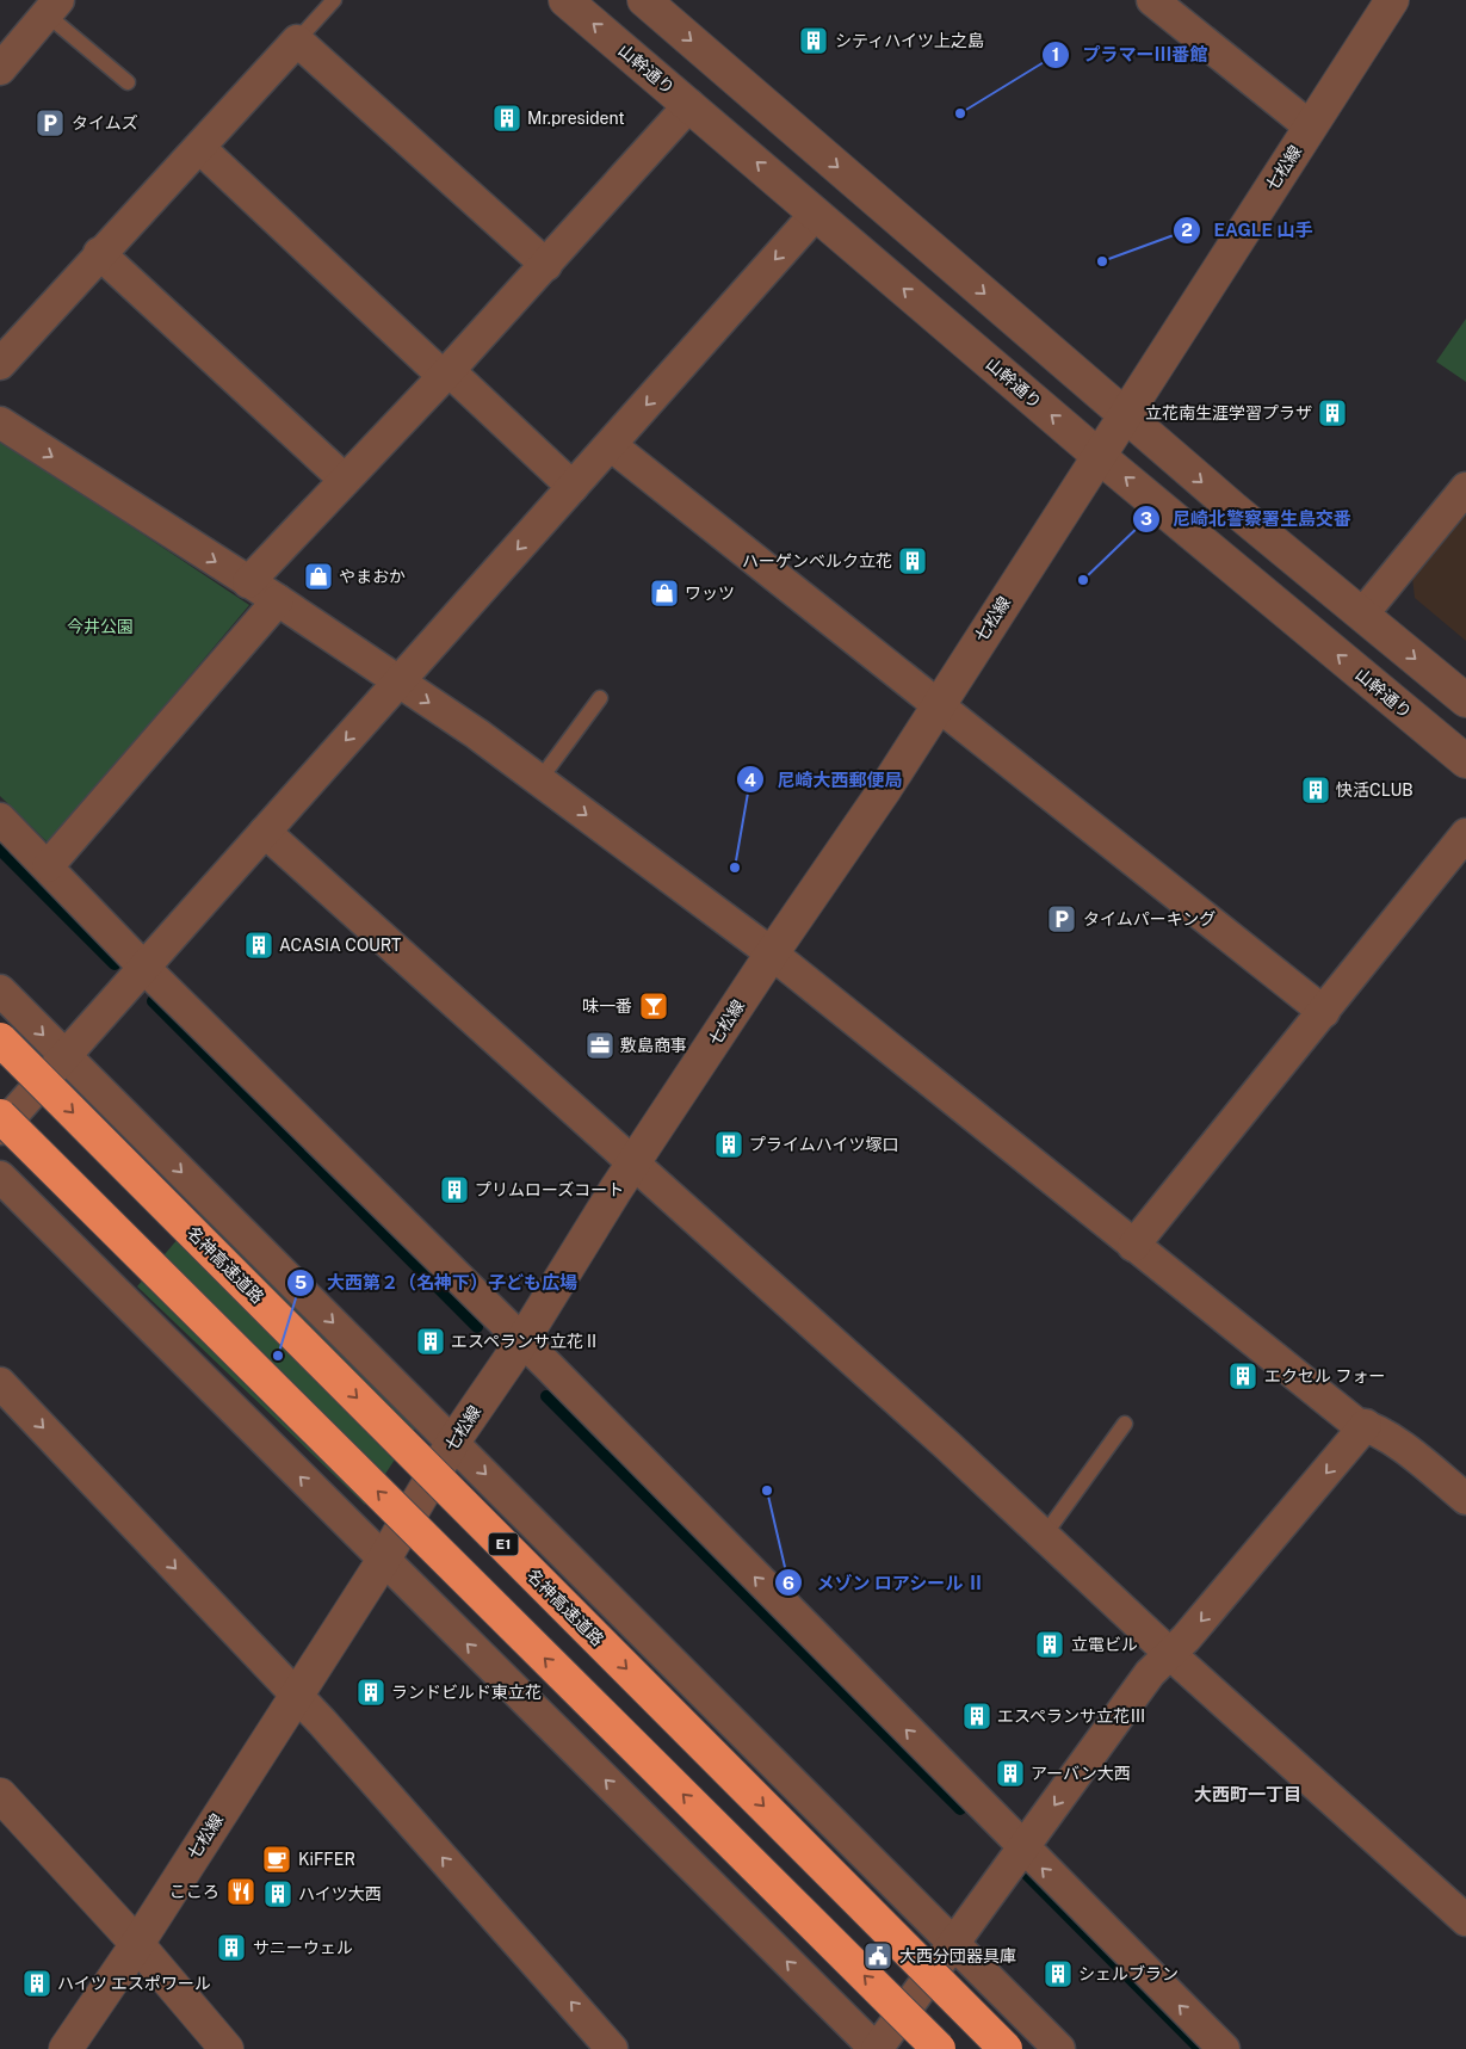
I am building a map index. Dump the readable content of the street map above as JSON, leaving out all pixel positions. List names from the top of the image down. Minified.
{"streets":{"highway":["名神高速道路","E1"],"street":["山幹通り","七松線"]},"crossings":[["山幹通り","七松線"]],"districts":["大西町一丁目"],"parks":["今井公園"],"places":{"building":["シティハイツ上之島","Mr.president","立花南生涯学習プラザ","ハーゲンベルク立花","快活CLUB","ACASIA COURT","プライムハイツ塚口","プリムローズコート","エスペランサ立花Ⅱ","エクセル フォー","立電ビル","ランドビルド東立花","エスペランサ立花Ⅲ","アーバン大西","ハイツ大西","サニーウェル","シェルブラン","ハイツ エスポワール"],"other":["プラマーⅢ番館","EAGLE 山手","尼崎北警察署生島交番","尼崎大西郵便局","大西第２（名神下）子ども広場","メゾン ロアシール Ⅱ"],"parking":["タイムズ","タイムパーキング"],"shop":["やまおか","ワッツ"],"bar":["味一番"],"office":["敷島商事"],"cafe":["KiFFER"],"restaurant":["こころ"],"public building":["大西分団器具庫"]}}
